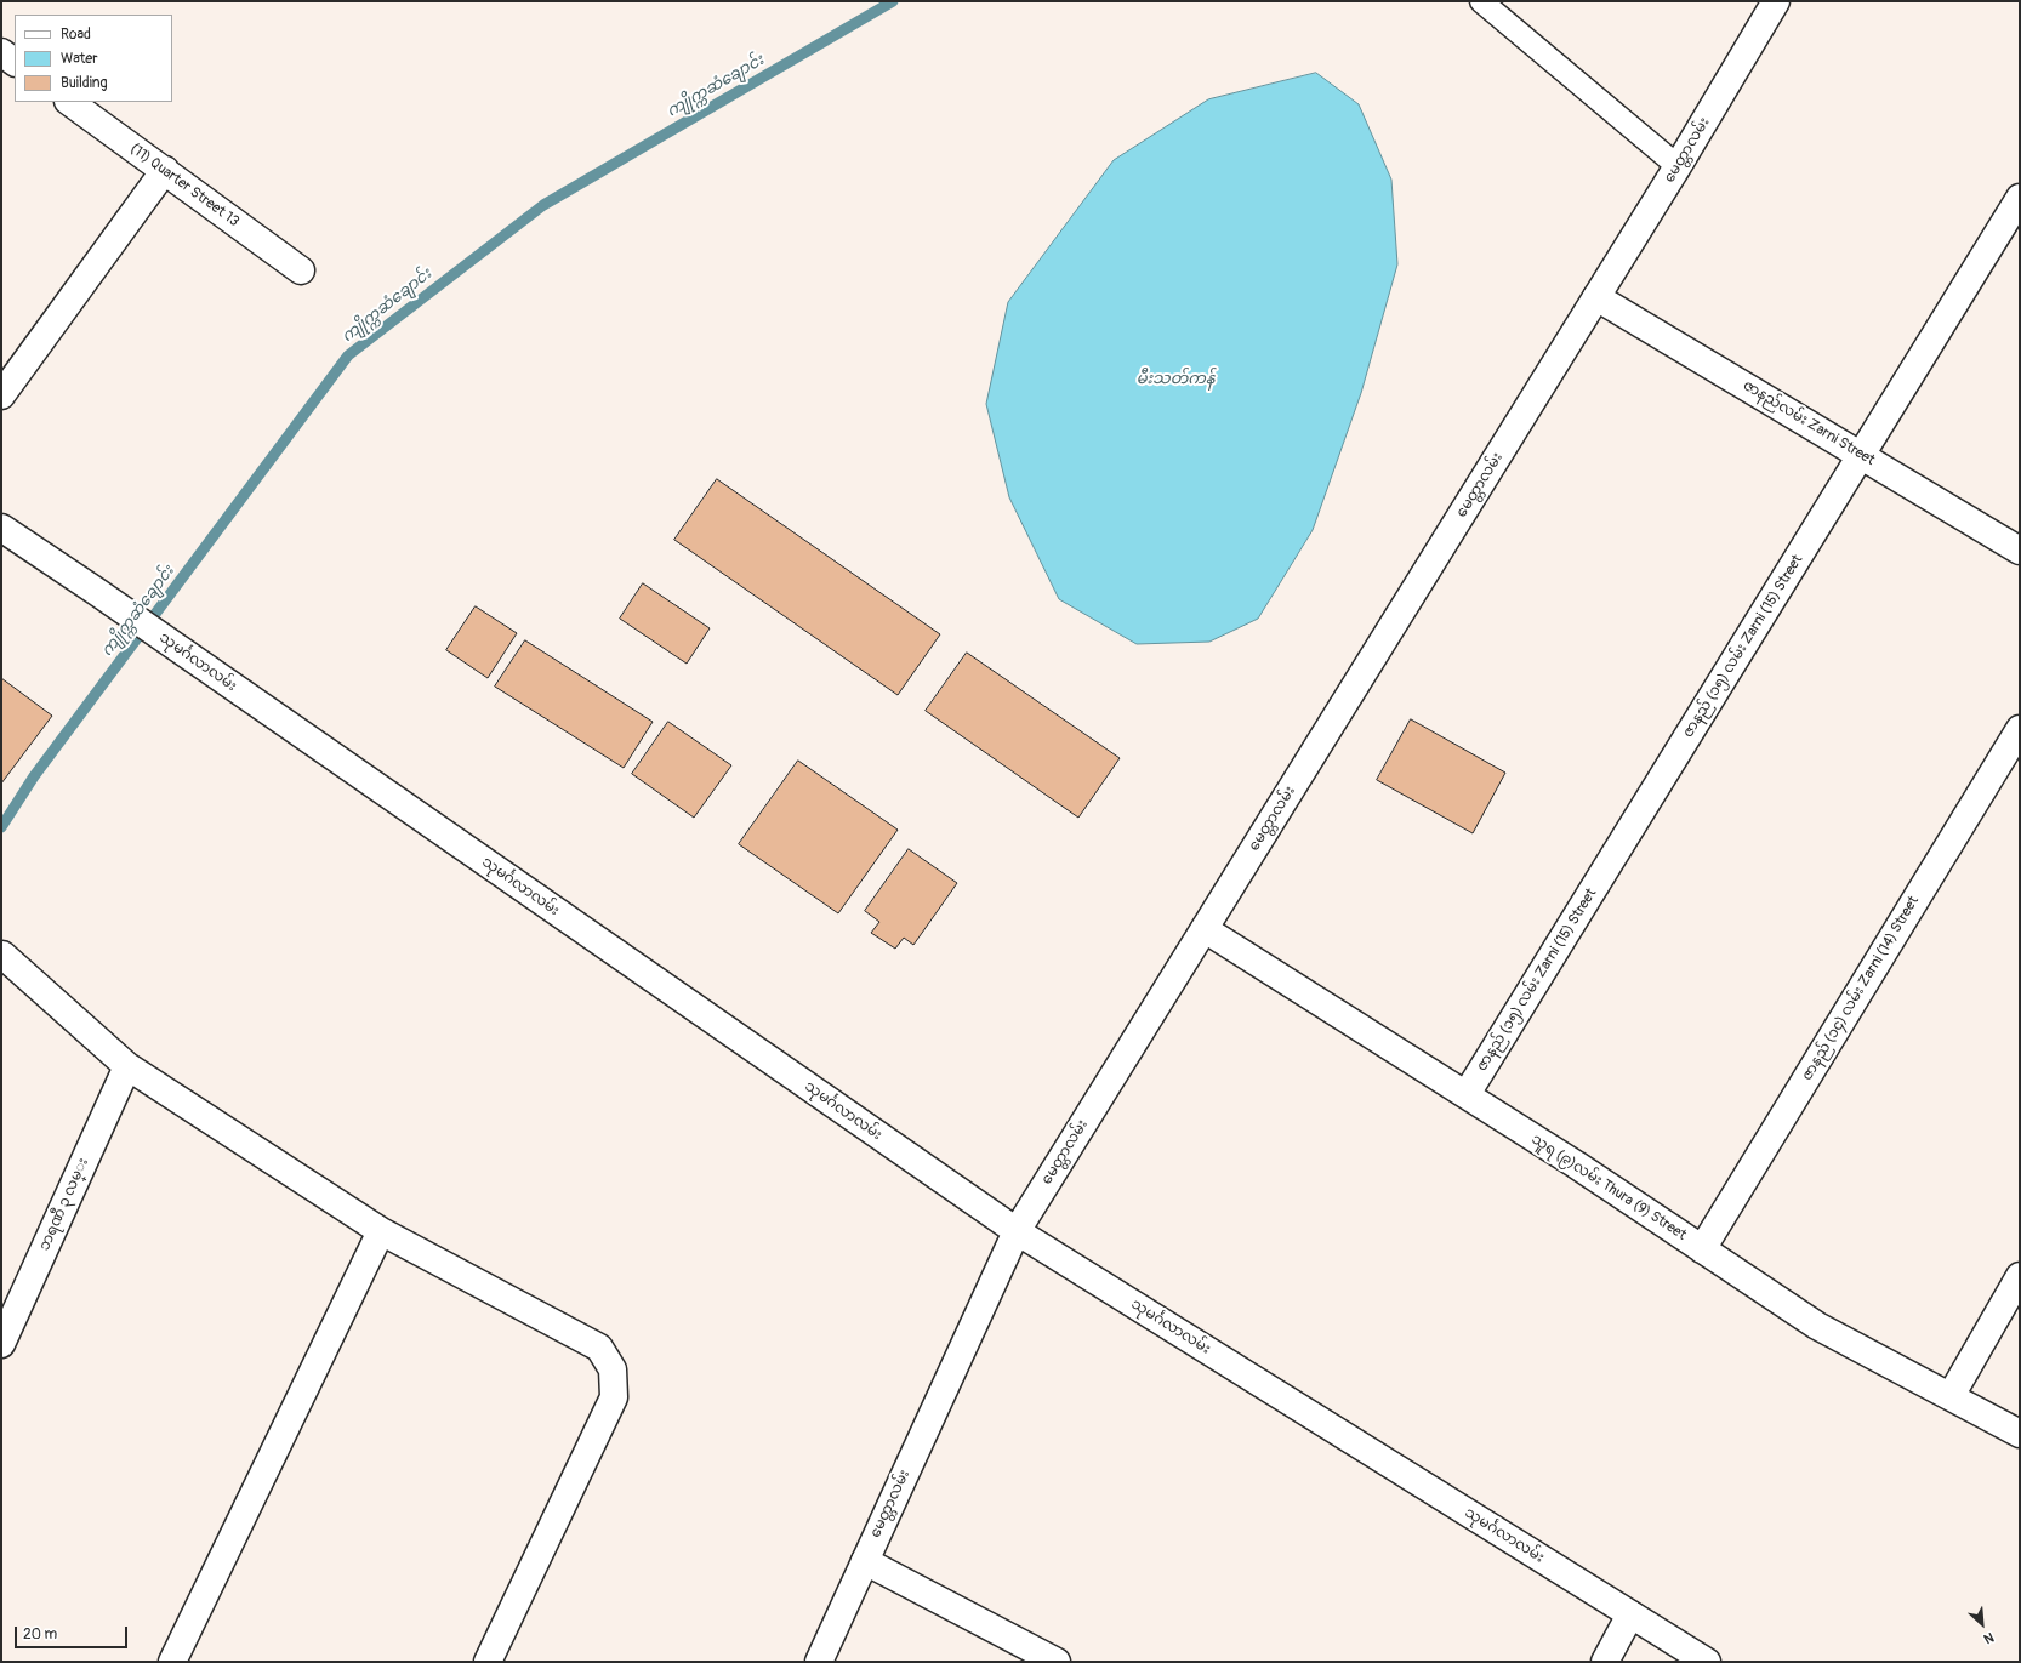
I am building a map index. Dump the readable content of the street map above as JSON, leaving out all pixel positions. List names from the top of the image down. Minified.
{"streets":{"street":["မေတ္တာလမ်း","(11) Quarter Street 13","ဇာနည်လမ်း Zarni Street","ဇာနည် (၁၅) လမ်း Zarni (15) Street","သုမင်္ဂလာလမ်း","ဇာနည် (၁၄) လမ်း Zarni (14) Street","သူရ (၉)လမ်း Thura (9) Street","ဘရဏီ ၃ လမ္း"]},"crossings":[["မေတ္တာလမ်း","ဇာနည်လမ်း Zarni Street"],["မေတ္တာလမ်း","သုမင်္ဂလာလမ်း"],["မေတ္တာလမ်း","သူရ (၉)လမ်း Thura (9) Street"],["ဇာနည်လမ်း Zarni Street","ဇာနည် (၁၅) လမ်း Zarni (15) Street"],["ဇာနည် (၁၅) လမ်း Zarni (15) Street","သူရ (၉)လမ်း Thura (9) Street"],["ဇာနည် (၁၄) လမ်း Zarni (14) Street","သူရ (၉)လမ်း Thura (9) Street"]],"water":["ကျိုက္ကဆံချောင်း","မီးသတ်ကန်"],"legend":["Road","Water","Building"],"scale_bar":"20 m","north":"bottom right"}
